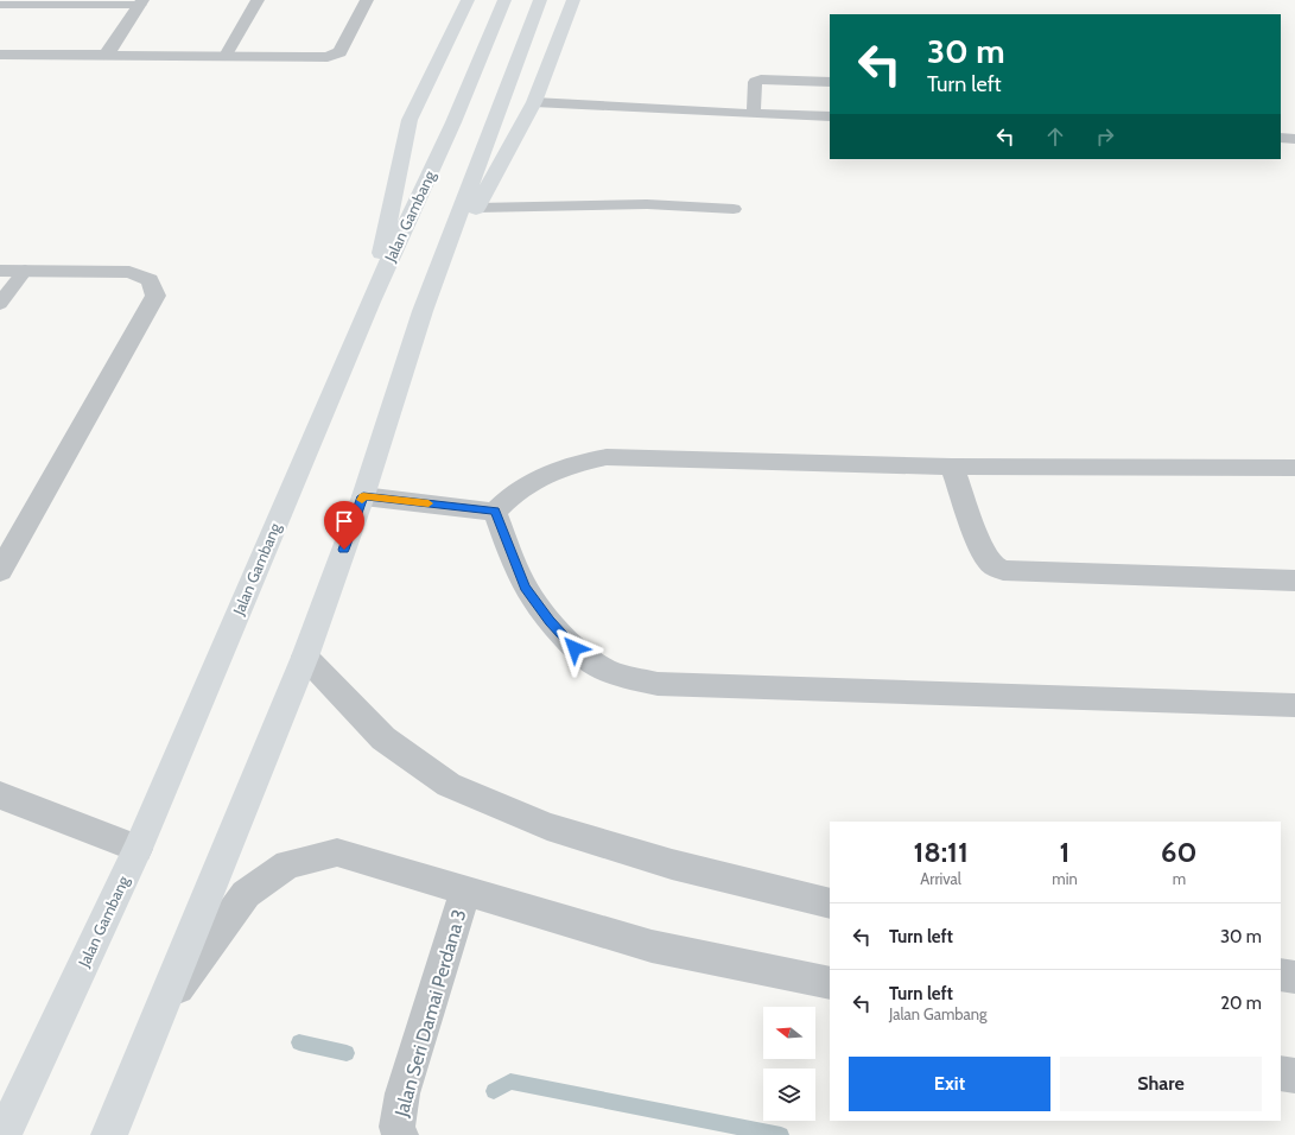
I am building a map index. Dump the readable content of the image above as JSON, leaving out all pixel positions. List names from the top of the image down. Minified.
{"streets":{"highway":["Jalan Gambang"],"street":["Jalan Seri Damai Perdana 3"]},"north":"left","page":{"turn":["30 m","Turn left"],"eta":["18:11","Arrival","1","min","60","m"],"list":[{"name":"Turn left","value":"30 m"},{"name":"Turn left","note":"Jalan Gambang","value":"20 m"}],"buttons":["Exit","Share"]}}
